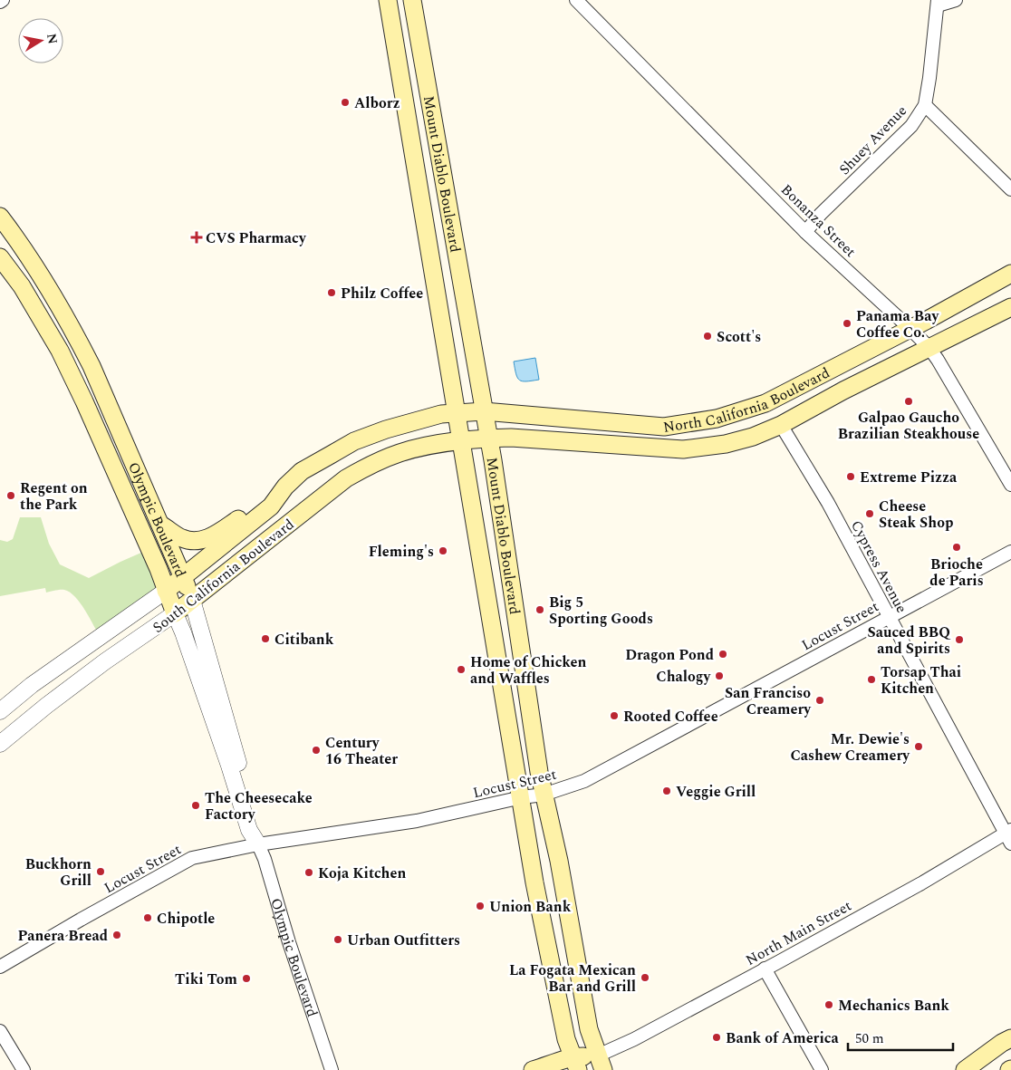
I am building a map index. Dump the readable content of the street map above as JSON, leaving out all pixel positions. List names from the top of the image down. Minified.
{"streets":{"main road":["Mount Diablo Boulevard","North California Boulevard","Olympic Boulevard","South California Boulevard"],"street":["Shuey Avenue","Bonanza Street","Cypress Avenue","Locust Street","North Main Street"]},"crossings":[["Shuey Avenue","Bonanza Street"],["Mount Diablo Boulevard","North California Boulevard"],["Mount Diablo Boulevard","South California Boulevard"],["Mount Diablo Boulevard","Locust Street"],["Mount Diablo Boulevard","North Main Street"],["Bonanza Street","North California Boulevard"],["North California Boulevard","Cypress Avenue"],["North California Boulevard","South California Boulevard"],["Olympic Boulevard","South California Boulevard"],["Olympic Boulevard","Locust Street"],["Cypress Avenue","Locust Street"],["Cypress Avenue","North Main Street"]],"places":{"other":["Alborz","Philz Coffee","Panama Bay Coffee Co.","Scott's","Galpao Gaucho Brazilian Steakhouse","Extreme Pizza","Regent on the Park","Cheese Steak Shop","Brioche de Paris","Fleming's","Big 5 Sporting Goods","Citibank","Sauced BBQ and Spirits","Dragon Pond","Home of Chicken and Waffles","Chalogy","Torsap Thai Kitchen","San Franciso Creamery","Rooted Coffee","Mr. Dewie's Cashew Creamery","Century 16 Theater","Veggie Grill","The Cheesecake Factory","Buckhorn Grill","Koja Kitchen","Union Bank","Chipotle","Panera Bread","Urban Outfitters","La Fogata Mexican Bar and Grill","Tiki Tom","Mechanics Bank","Bank of America"],"health":["CVS Pharmacy"]},"scale_bar":"50 m","north":"right"}
